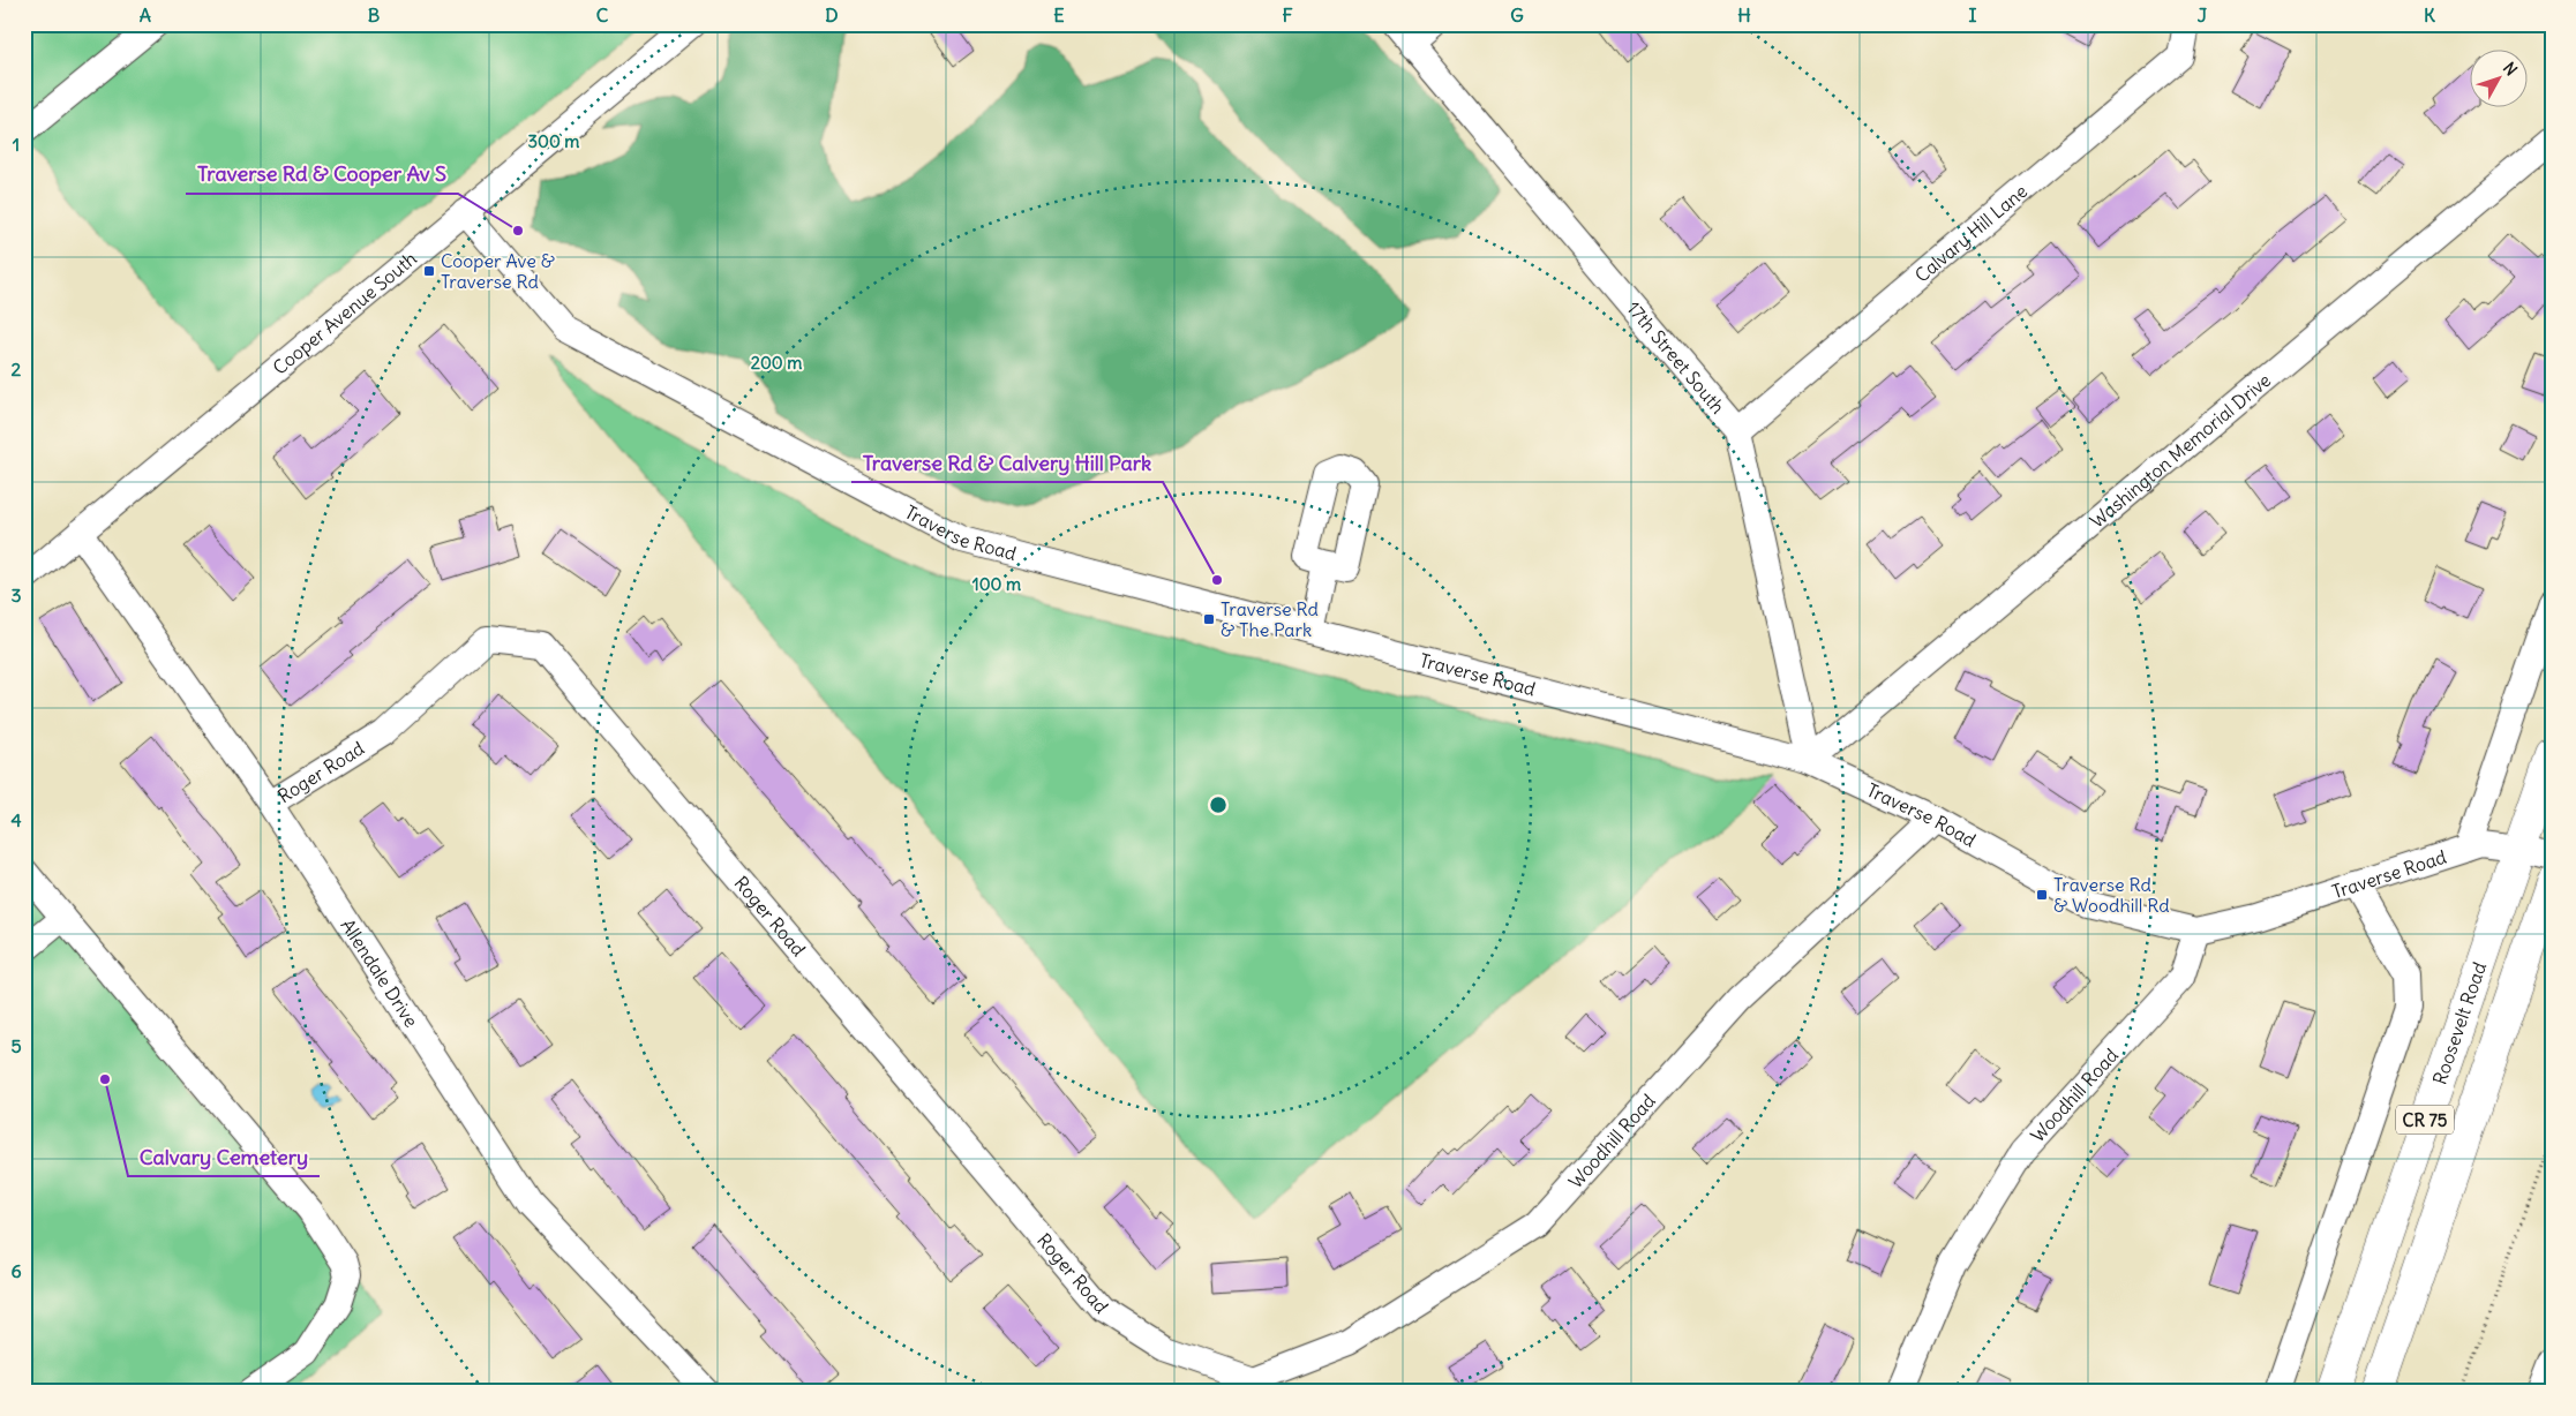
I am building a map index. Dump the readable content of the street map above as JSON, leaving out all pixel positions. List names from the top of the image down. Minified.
{"streets":{"main road":["Roosevelt Road","CR 75"],"street":["Calvary Hill Lane","Cooper Avenue South","17th Street South","Washington Memorial Drive","Traverse Road","Roger Road","Allendale Drive","Woodhill Road"]},"crossings":[["Calvary Hill Lane","17th Street South"],["Cooper Avenue South","Traverse Road"],["Cooper Avenue South","Allendale Drive"],["17th Street South","Washington Memorial Drive"],["17th Street South","Traverse Road"],["Washington Memorial Drive","Traverse Road"],["Traverse Road","Roosevelt Road"],["Traverse Road","Woodhill Road"],["Roger Road","Allendale Drive"],["Roger Road","Woodhill Road"]],"places":{"other":["Traverse Rd & Cooper Av S","Traverse Rd & Calvery Hill Park","Calvary Cemetery"],"transit":["Cooper Ave & Traverse Rd","Traverse Rd & The Park","Traverse Rd & Woodhill Rd"]},"north":"top right","grid":{"columns":["A","B","C","D","E","F","G","H","I","J","K"],"rows":["1","2","3","4","5","6"]},"rings":["300 m","200 m","100 m"]}
